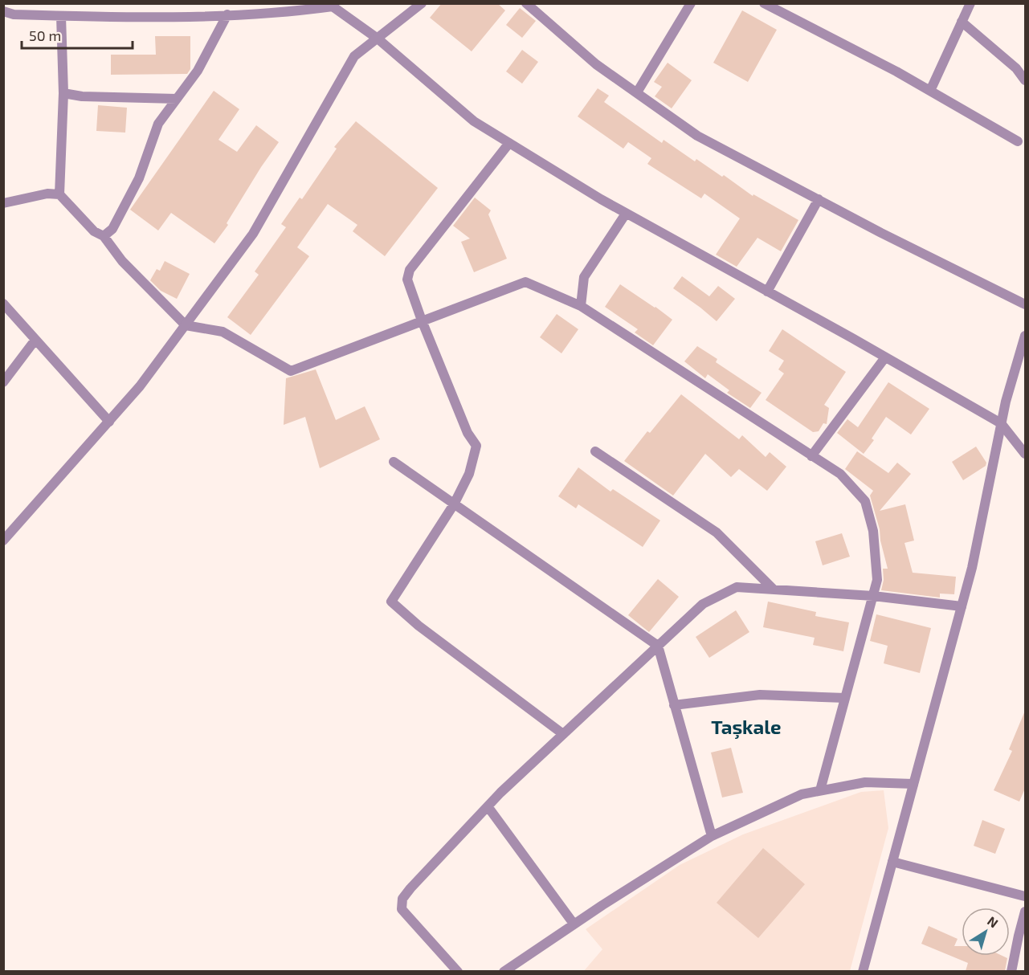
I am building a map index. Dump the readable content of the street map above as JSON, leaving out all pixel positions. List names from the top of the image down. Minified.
{"districts":["Taşkale"],"scale_bar":"50 m","north":"top right"}
